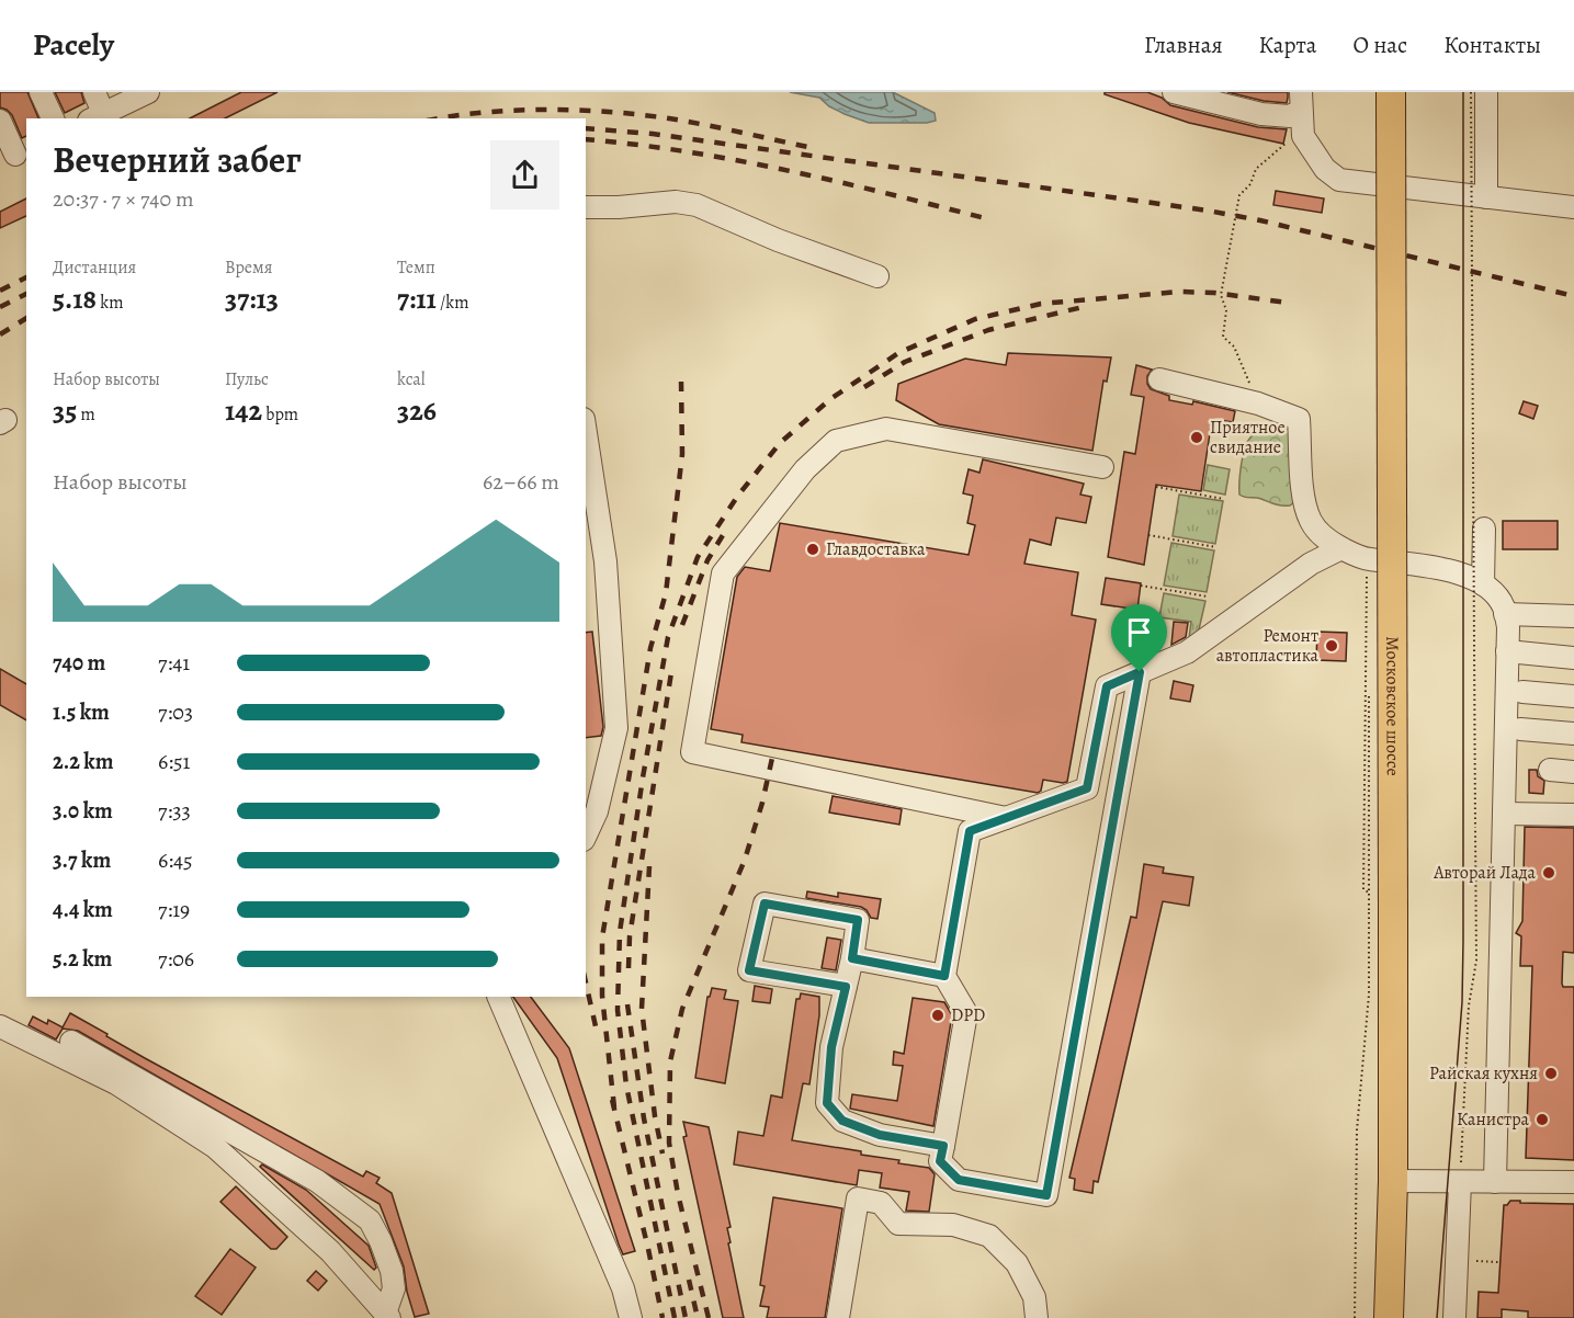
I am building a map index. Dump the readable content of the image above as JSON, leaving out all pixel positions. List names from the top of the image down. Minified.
{"streets":{"main road":["Московское шоссе"]},"places":["Приятное свидание","Главдоставка","Ремонт автопластика","Авторай Лада","DPD","Райская кухня","Канистра"],"page":{"header":"Pacely","nav":["Главная","Карта","О нас","Контакты"],"heading":["Вечерний забег","20:37 · 7 × 740 m"],"stats":[["Дистанция","5.18 km"],["Время","37:13"],["Темп","7:11 /km"],["Набор высоты","35 m"],["Пульс","142 bpm"],["kcal","326"]],"chart":["Набор высоты","62–66 m"],"list":[{"name":"740 m","note":"7:41"},{"name":"1.5 km","note":"7:03"},{"name":"2.2 km","note":"6:51"},{"name":"3.0 km","note":"7:33"},{"name":"3.7 km","note":"6:45"},{"name":"4.4 km","note":"7:19"},{"name":"5.2 km","note":"7:06"}]}}
